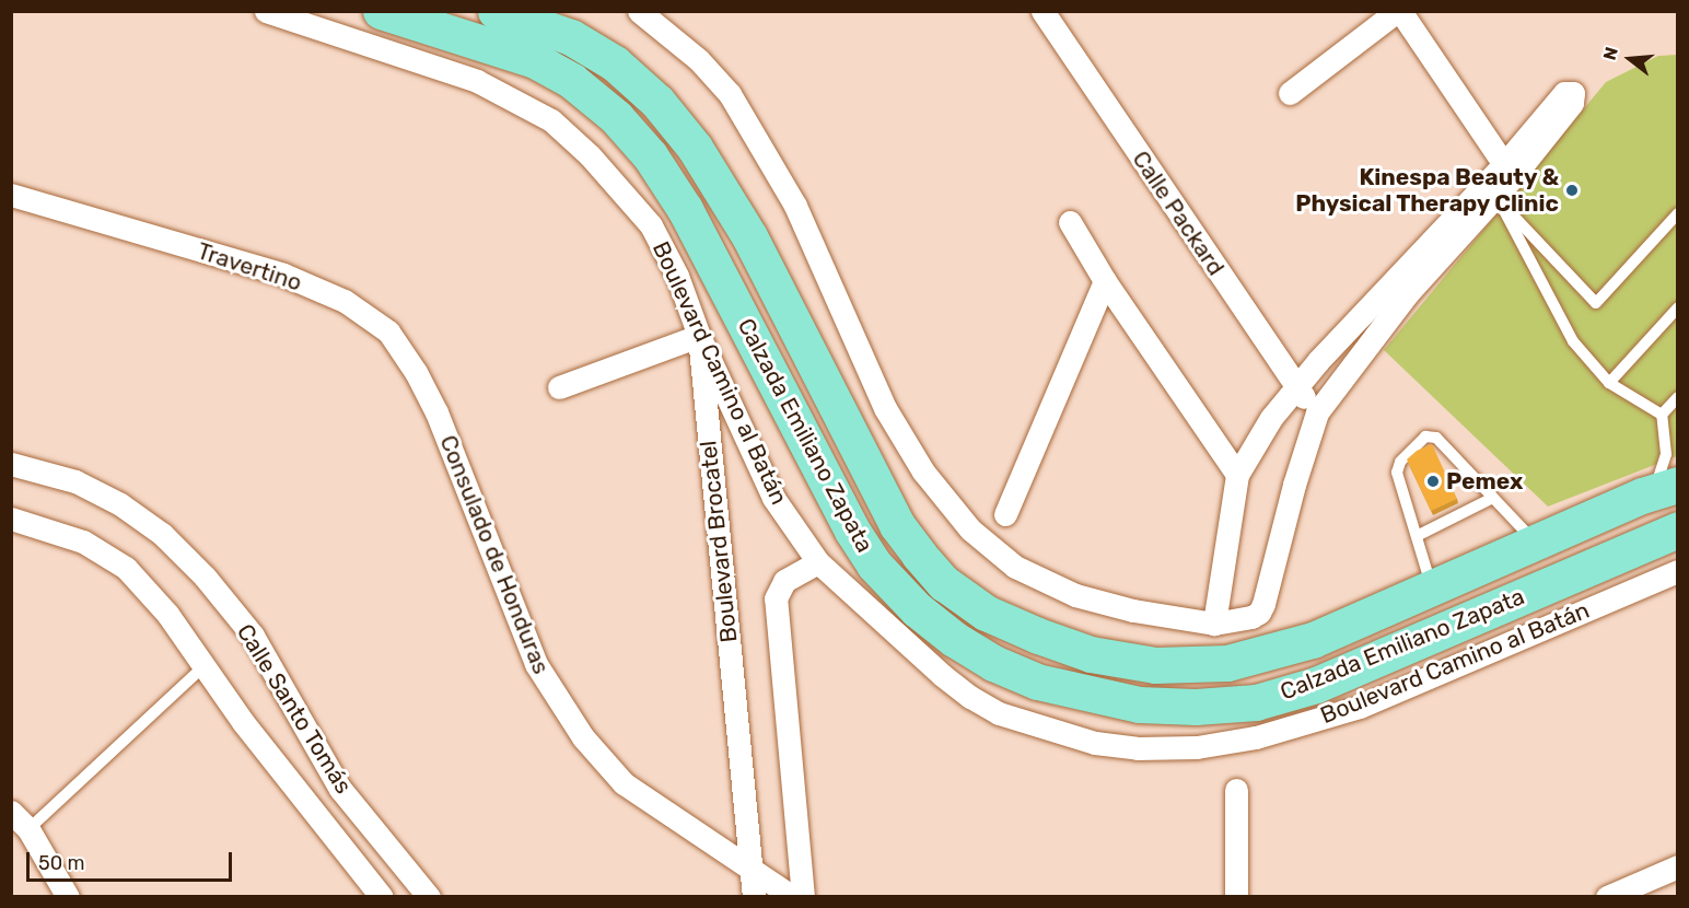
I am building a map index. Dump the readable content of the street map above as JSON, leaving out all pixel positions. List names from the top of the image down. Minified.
{"streets":{"main road":["Calzada Emiliano Zapata"],"street":["Calle Packard","Travertino","Boulevard Camino al Batán","Boulevard Brocatel","Consulado de Honduras","Calle Santo Tomás"]},"crossings":[["Travertino","Consulado de Honduras"],["Boulevard Camino al Batán","Boulevard Brocatel"],["Boulevard Brocatel","Consulado de Honduras"]],"places":["Kinespa Beauty & Physical Therapy Clinic","Pemex"],"scale_bar":"50 m","north":"left"}
